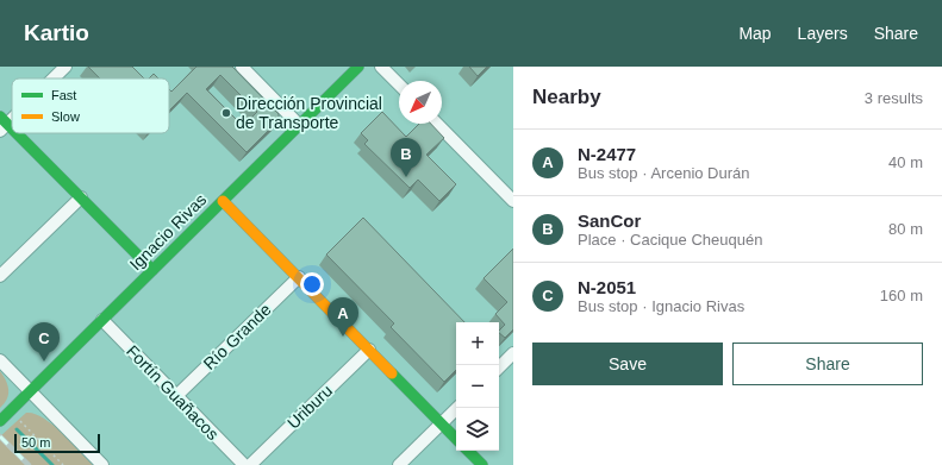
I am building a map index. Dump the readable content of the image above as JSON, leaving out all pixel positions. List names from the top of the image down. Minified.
{"streets":{"main road":["Ignacio Rivas"],"street":["Río Grande","Fortín Guañacos","Uriburu"]},"crossings":[["Ignacio Rivas","Fortín Guañacos"],["Río Grande","Fortín Guañacos"]],"places":["Dirección Provincial de Transporte"],"legend":["Fast","Slow"],"scale_bar":"50 m","north":"bottom left","page":{"header":"Kartio","nav":["Map","Layers","Share"],"heading":["Nearby","3 results"],"list":[{"mark":"A","name":"N-2477","note":"Bus stop · Arcenio Durán","value":"40 m"},{"mark":"B","name":"SanCor","note":"Place · Cacique Cheuquén","value":"80 m"},{"mark":"C","name":"N-2051","note":"Bus stop · Ignacio Rivas","value":"160 m"}],"pins":["B","A","C"],"map_buttons":["+","−"],"buttons":["Save","Share"],"scale":"50 m"}}
